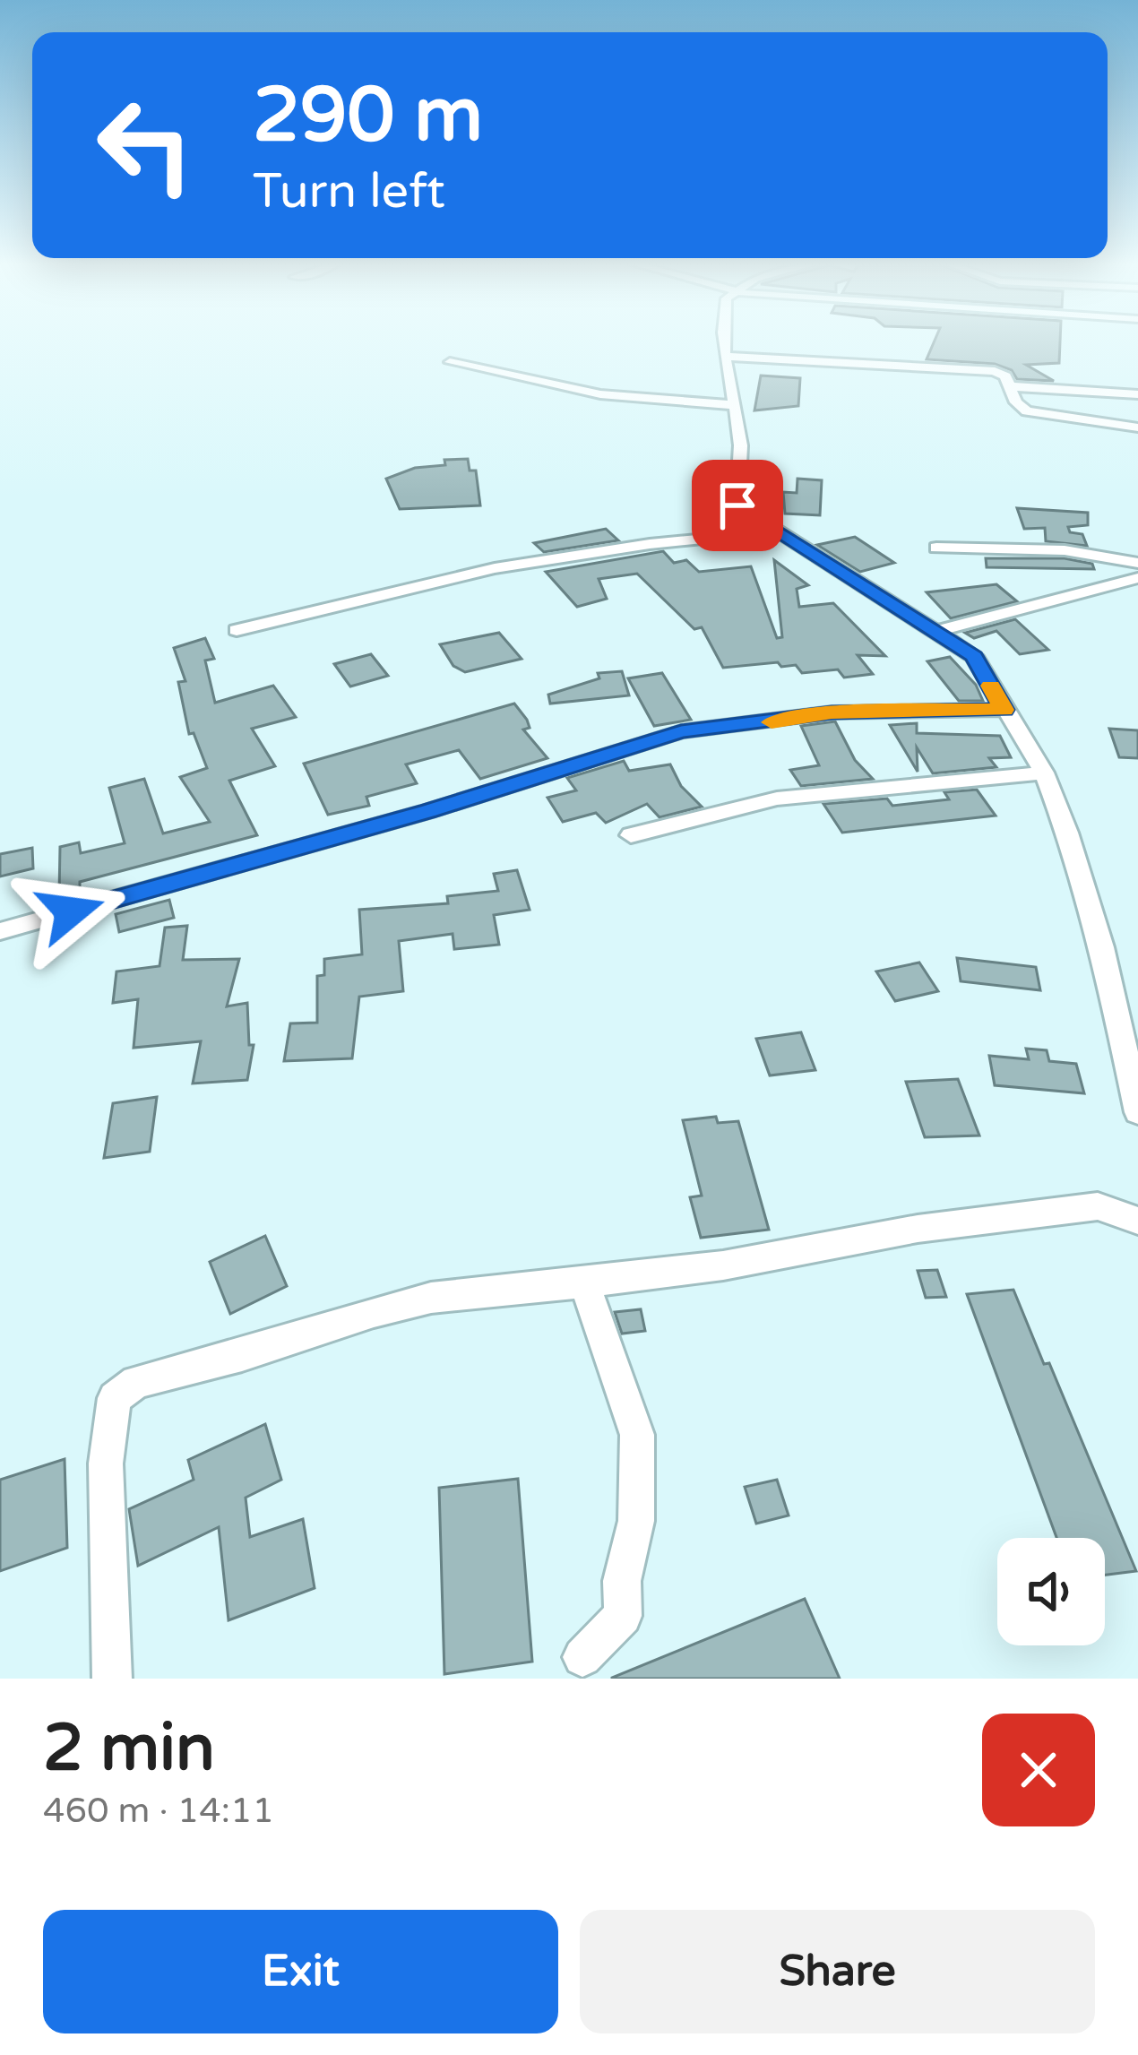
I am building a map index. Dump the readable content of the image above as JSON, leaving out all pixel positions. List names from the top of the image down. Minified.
{"page":{"turn":["290 m","Turn left"],"heading":["2 min","460 m · 14:11"],"buttons":["Exit","Share"]}}
